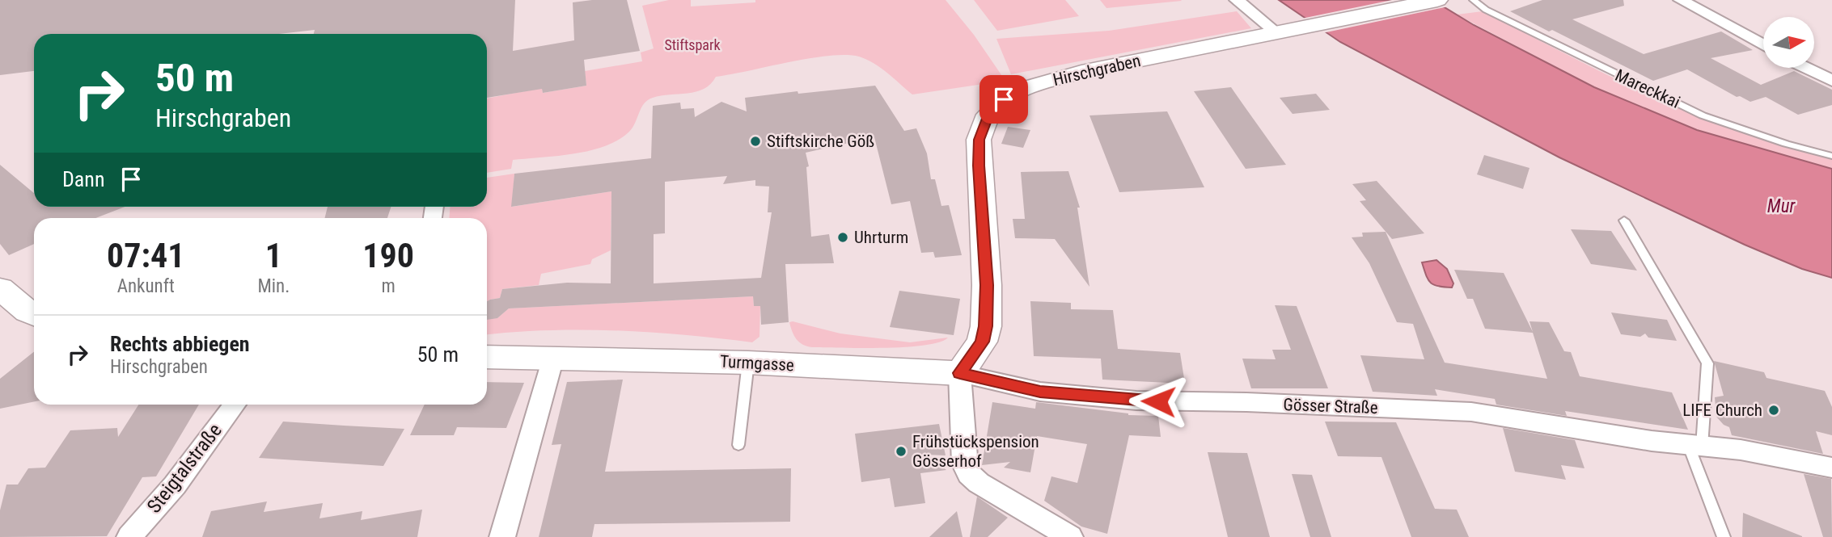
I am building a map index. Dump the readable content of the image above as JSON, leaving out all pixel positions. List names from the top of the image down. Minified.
{"streets":{"main road":["Hirschgraben","Turmgasse"],"street":["Gösser Straße","Steigtalstraße"],"lane":["Mareckkai"]},"crossings":[["Hirschgraben","Turmgasse"],["Hirschgraben","Gösser Straße"],["Turmgasse","Gösser Straße"]],"water":["Mur"],"parks":["Stiftspark"],"places":["Stiftskirche Göß","Uhrturm","LIFE Church","Frühstückspension Gösserhof"],"north":"right","page":{"turn":["50 m","Hirschgraben"],"then":"Dann","eta":["07:41","Ankunft","1","Min.","190","m"],"list":[{"name":"Rechts abbiegen","note":"Hirschgraben","value":"50 m"}]}}
